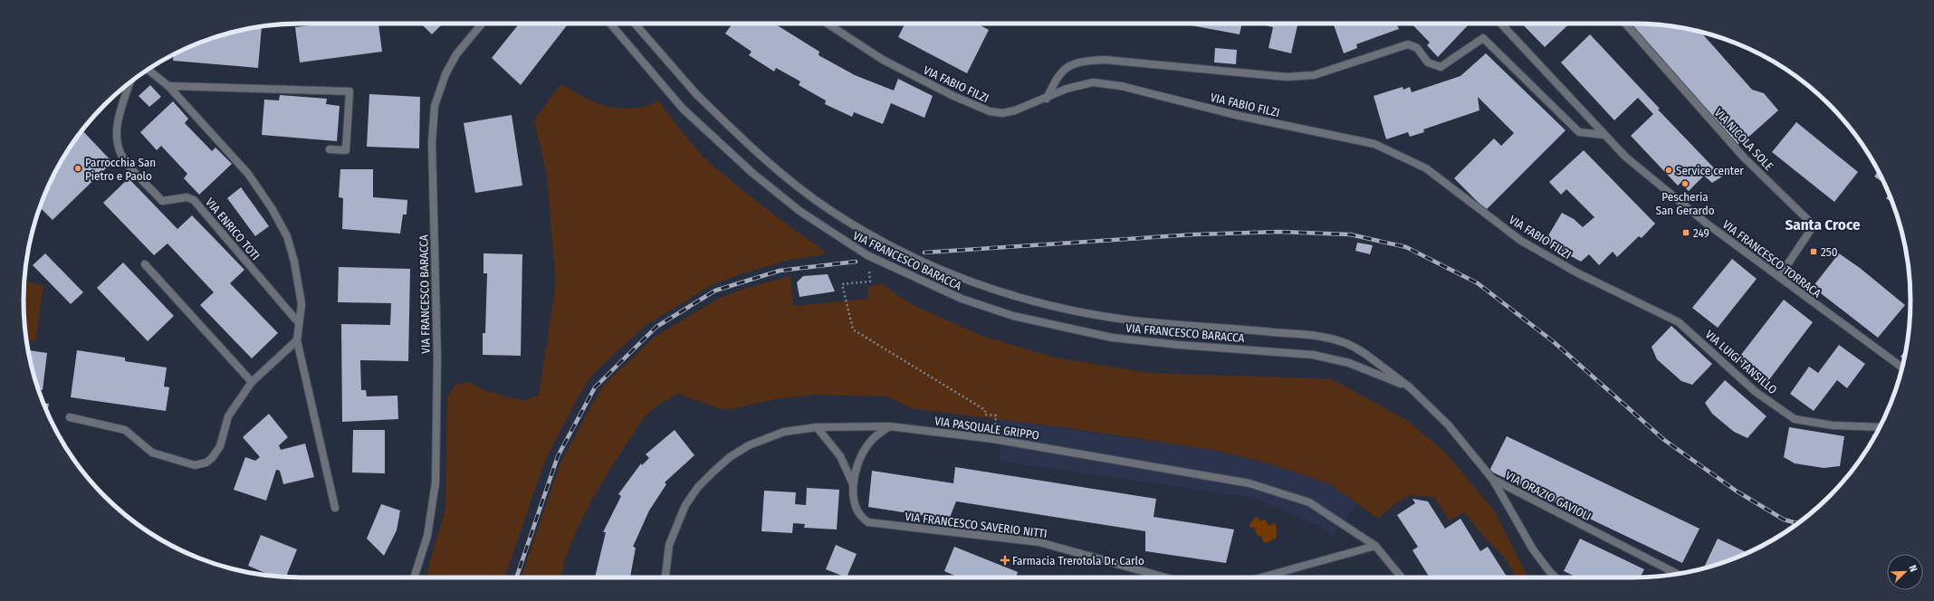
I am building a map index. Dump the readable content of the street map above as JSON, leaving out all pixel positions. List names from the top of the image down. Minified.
{"streets":{"street":["VIA FABIO FILZI","VIA NICOLA SOLE","VIA ENRICO TOTI","VIA FRANCESCO TORRACA","VIA FRANCESCO BARACCA","VIA LUIGI TANSILLO","VIA PASQUALE GRIPPO","VIA ORAZIO GAVIOLI","VIA FRANCESCO SAVERIO NITTI"]},"crossings":[["VIA FABIO FILZI","VIA LUIGI TANSILLO"],["VIA NICOLA SOLE","VIA FRANCESCO TORRACA"],["VIA FRANCESCO BARACCA","VIA ORAZIO GAVIOLI"],["VIA PASQUALE GRIPPO","VIA FRANCESCO SAVERIO NITTI"]],"districts":["Santa Croce"],"places":{"other":["Parrocchia San Pietro e Paolo","Service center","Pescheria San Gerardo"],"transit":["249","250"],"health":["Farmacia Trerotola Dr. Carlo"]},"north":"top right"}
